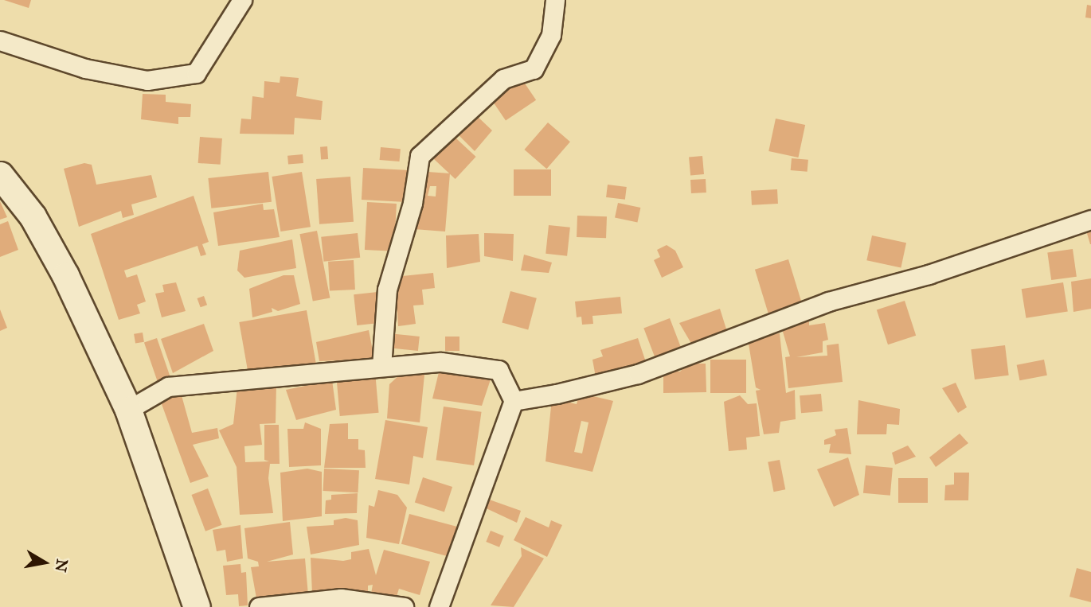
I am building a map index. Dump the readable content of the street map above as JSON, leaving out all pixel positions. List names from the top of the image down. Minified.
{"north":"right"}
